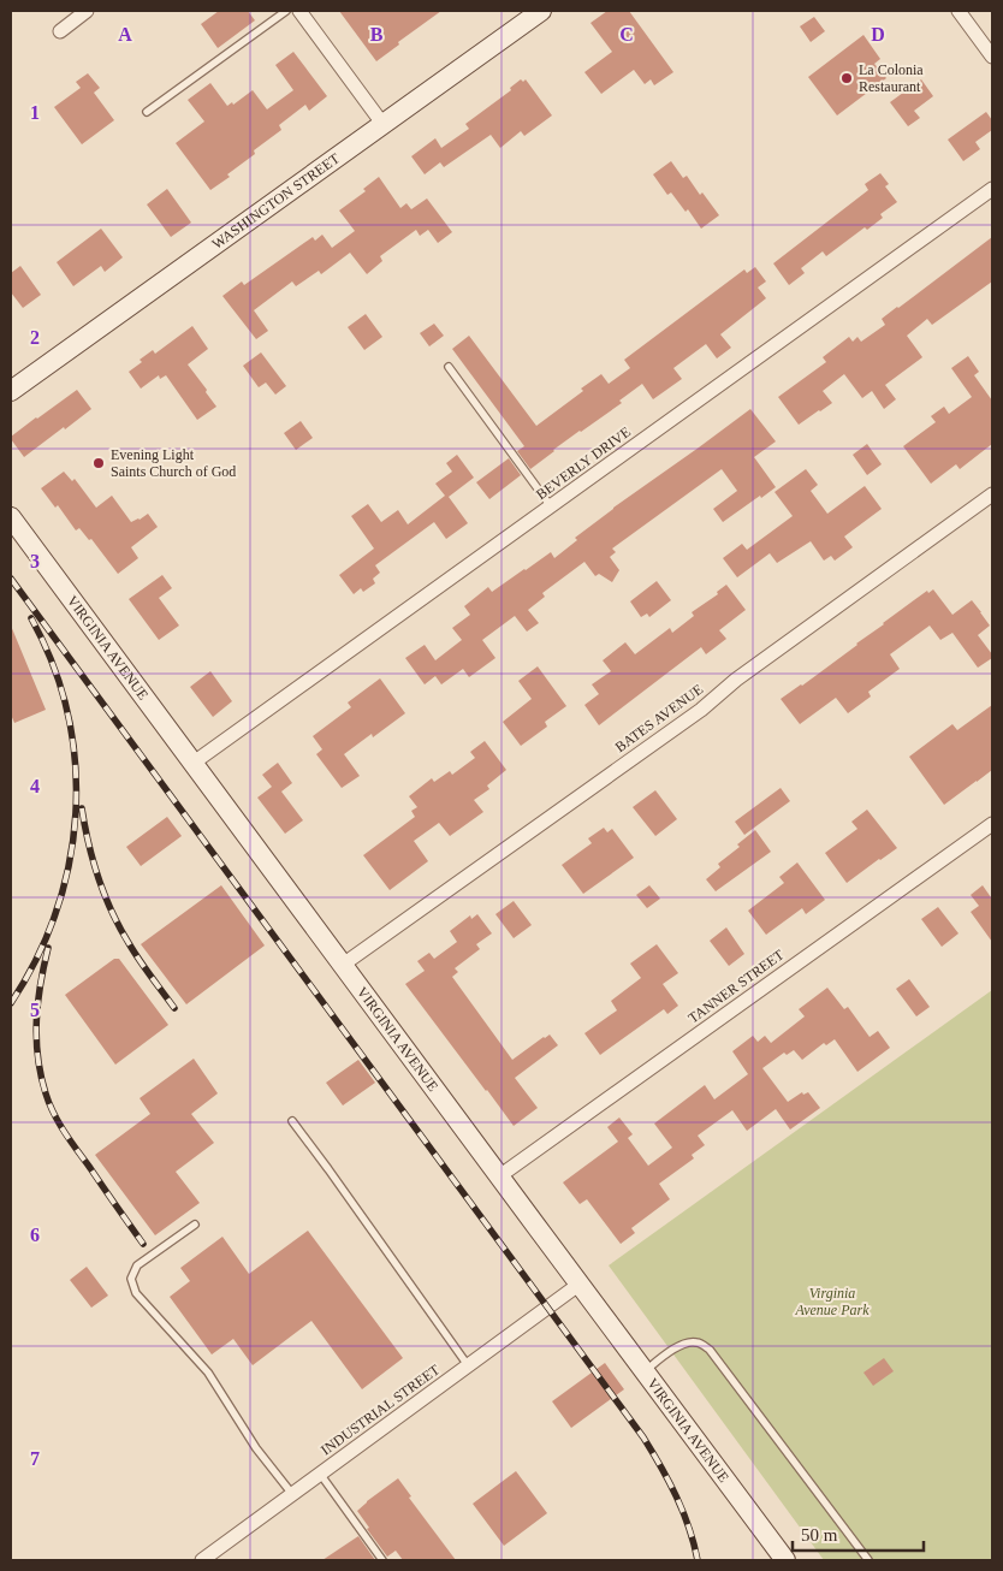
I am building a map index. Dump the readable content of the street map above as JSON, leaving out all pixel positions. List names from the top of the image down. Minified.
{"streets":{"street":["WASHINGTON STREET","BEVERLY DRIVE","VIRGINIA AVENUE","BATES AVENUE","TANNER STREET","INDUSTRIAL STREET"]},"crossings":[["BEVERLY DRIVE","VIRGINIA AVENUE"],["VIRGINIA AVENUE","BATES AVENUE"],["VIRGINIA AVENUE","TANNER STREET"],["VIRGINIA AVENUE","INDUSTRIAL STREET"]],"parks":["Virginia Avenue Park"],"places":["La Colonia Restaurant","Evening Light Saints Church of God"],"scale_bar":"50 m","grid":{"columns":["A","B","C","D"],"rows":["1","2","3","4","5","6","7"]}}
